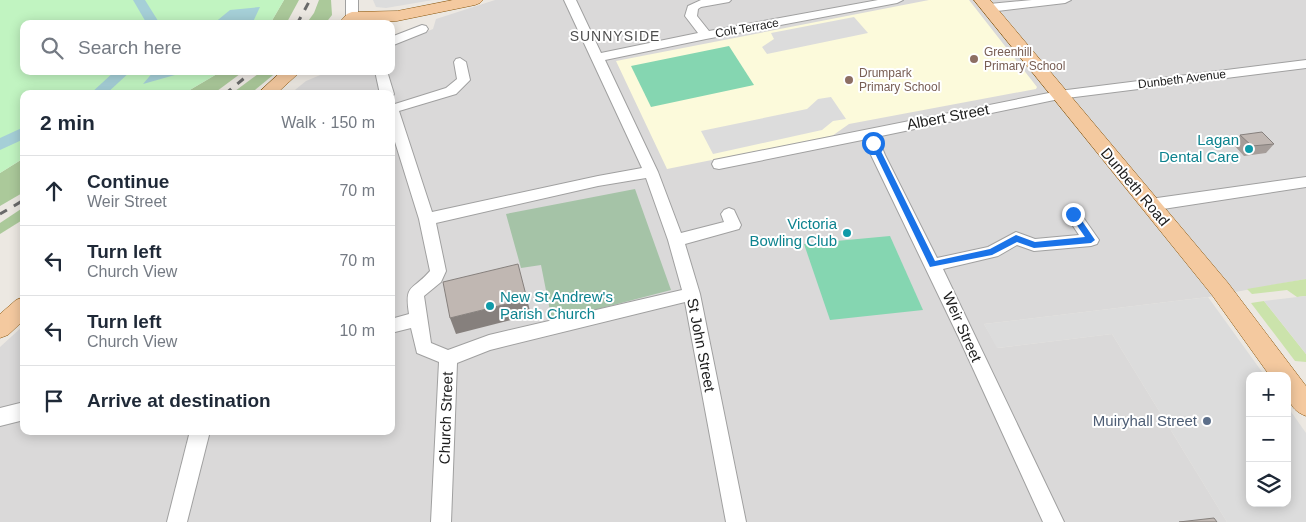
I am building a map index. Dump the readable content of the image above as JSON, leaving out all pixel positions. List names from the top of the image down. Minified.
{"streets":{"main road":["Dunbeth Road"],"street":["Colt Terrace","Dunbeth Avenue","Albert Street","Weir Street","St John Street","Church Street"]},"crossings":[["Colt Terrace","St John Street"],["Dunbeth Avenue","Albert Street"],["Dunbeth Avenue","Dunbeth Road"],["Albert Street","Dunbeth Road"],["Albert Street","Weir Street"]],"districts":["SUNNYSIDE"],"places":["Greenhill Primary School","Drumpark Primary School","Lagan Dental Care","Victoria Bowling Club","New St Andrew's Parish Church","Muiryhall Street"],"page":{"search":"Search here","heading":["2 min","Walk · 150 m"],"list":[["Continue","Weir Street","70 m"],["Turn left","Church View","70 m"],["Turn left","Church View","10 m"],"Arrive at destination"],"map_buttons":["+","−"]}}
